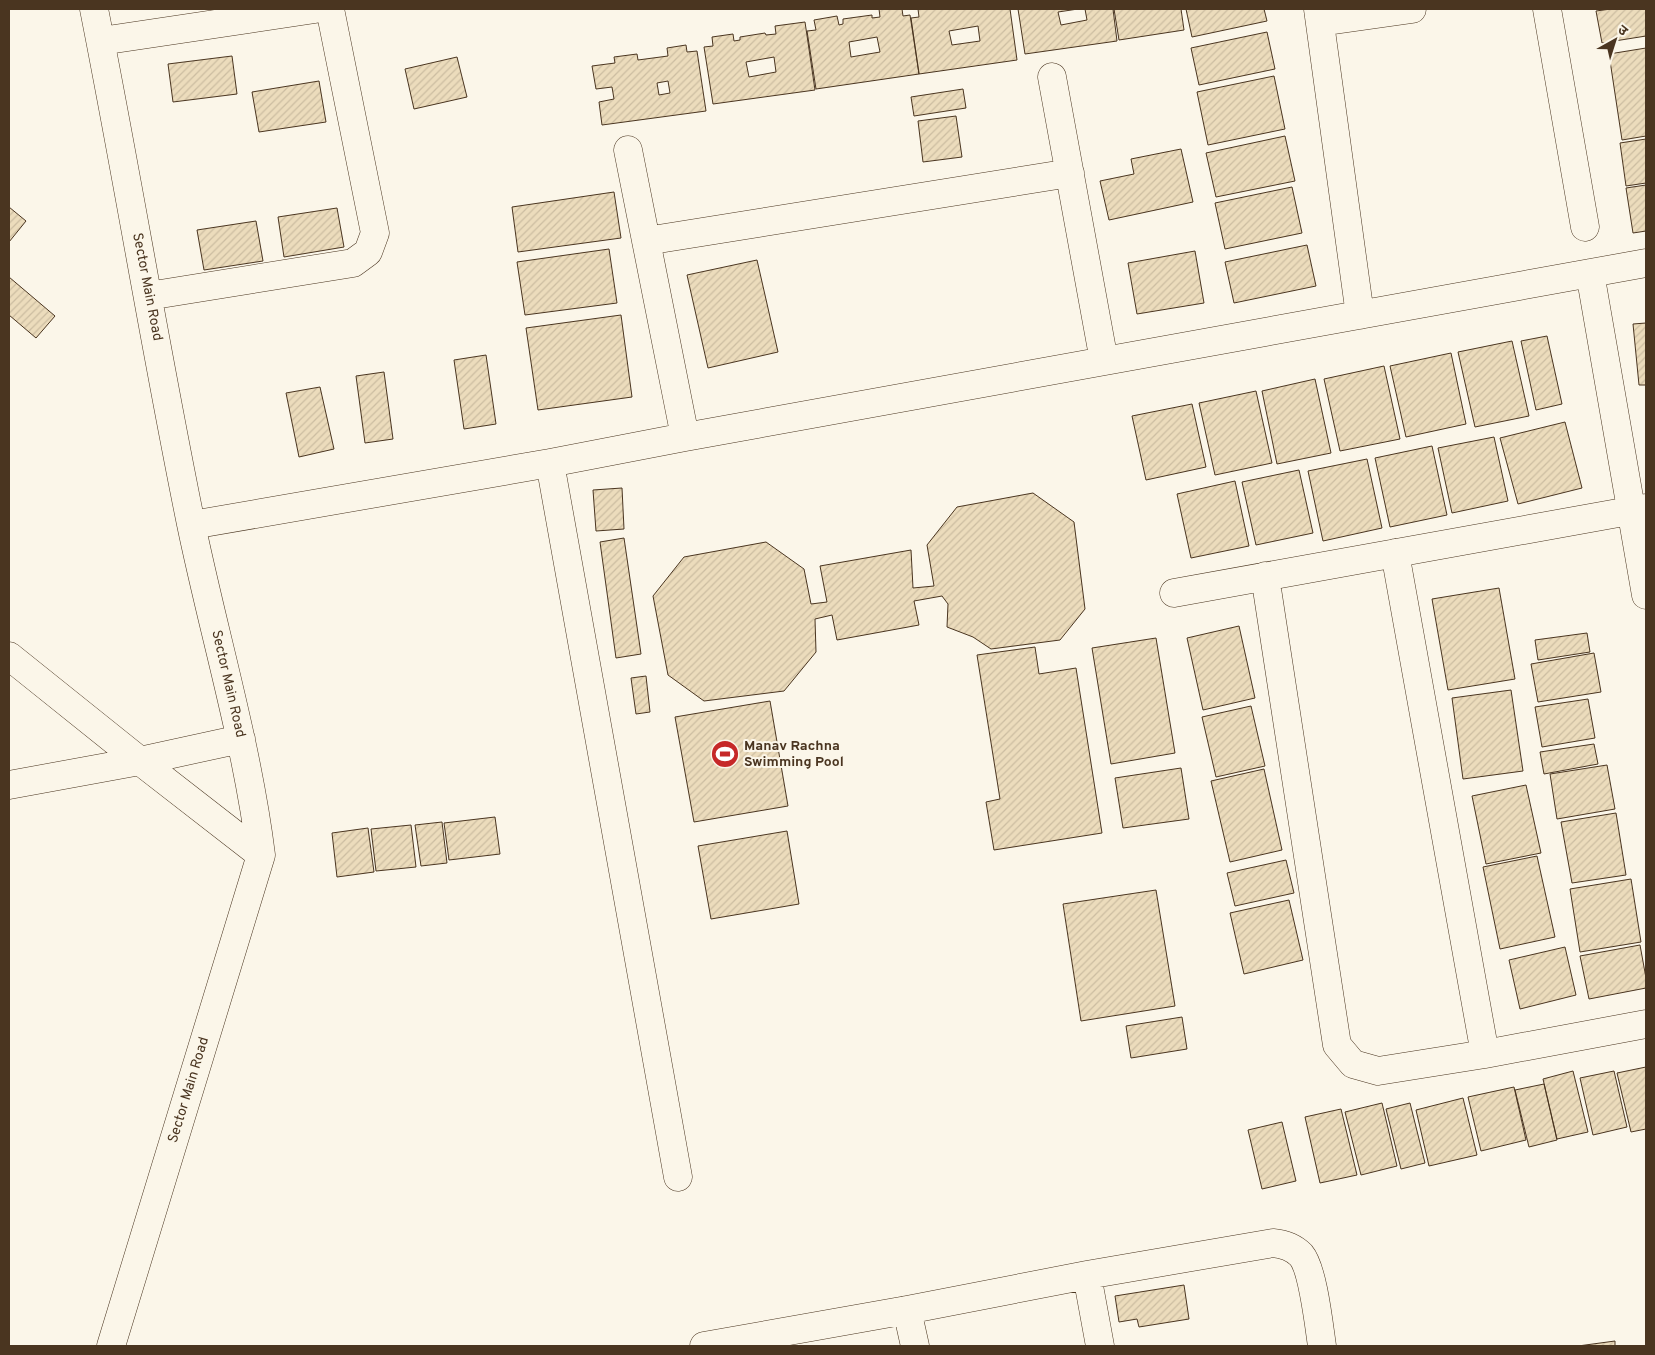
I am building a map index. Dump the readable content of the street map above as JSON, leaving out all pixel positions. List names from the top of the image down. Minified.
{"streets":{"street":["Sector Main Road"]},"places":{"sports":["Manav Rachna Swimming Pool"]},"north":"top right"}
